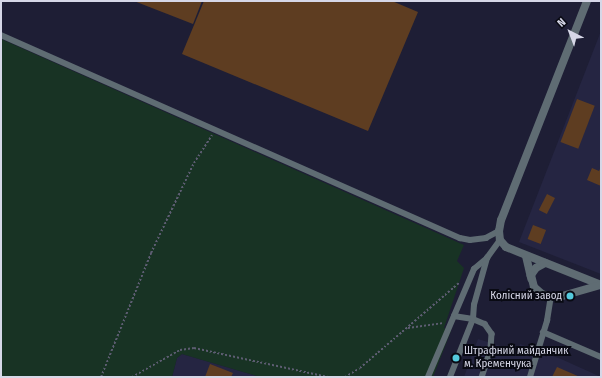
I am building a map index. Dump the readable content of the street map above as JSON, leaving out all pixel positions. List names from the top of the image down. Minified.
{"places":["Колісний завод","Штрафний майданчик м. Кременчука"],"north":"top left"}
